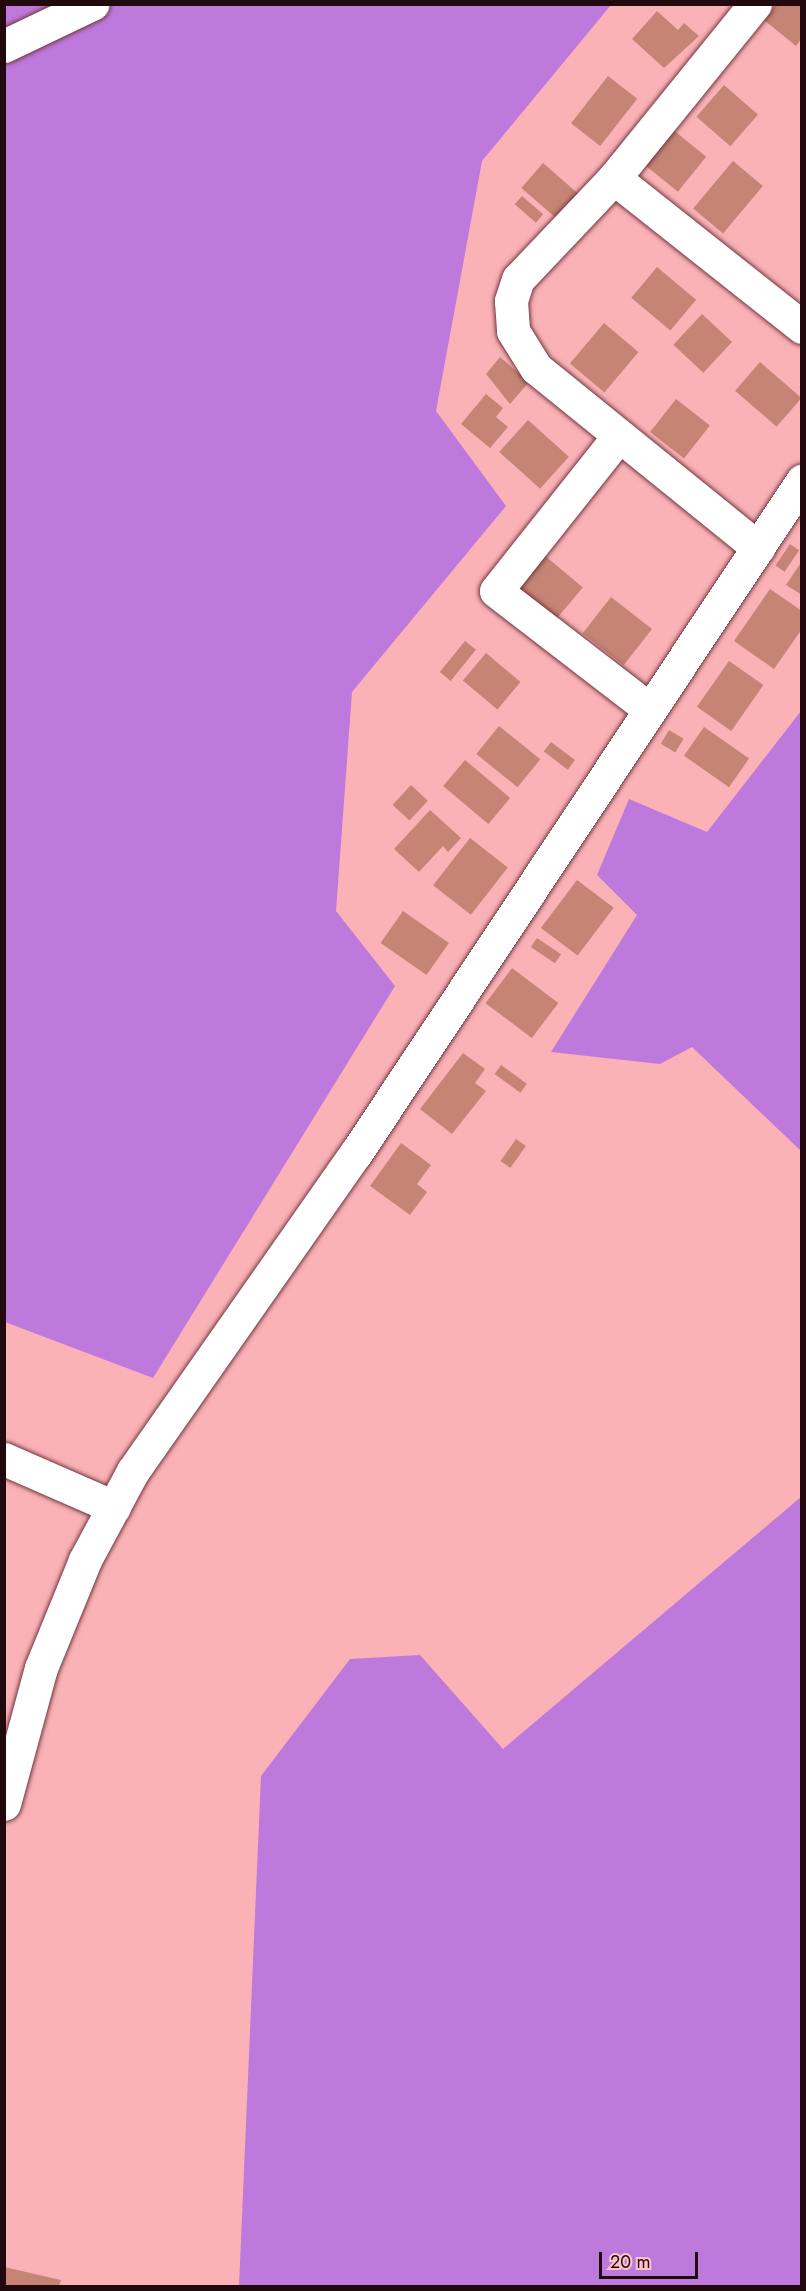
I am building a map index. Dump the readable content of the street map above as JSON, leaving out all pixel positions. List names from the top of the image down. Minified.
{"scale_bar":"20 m"}
